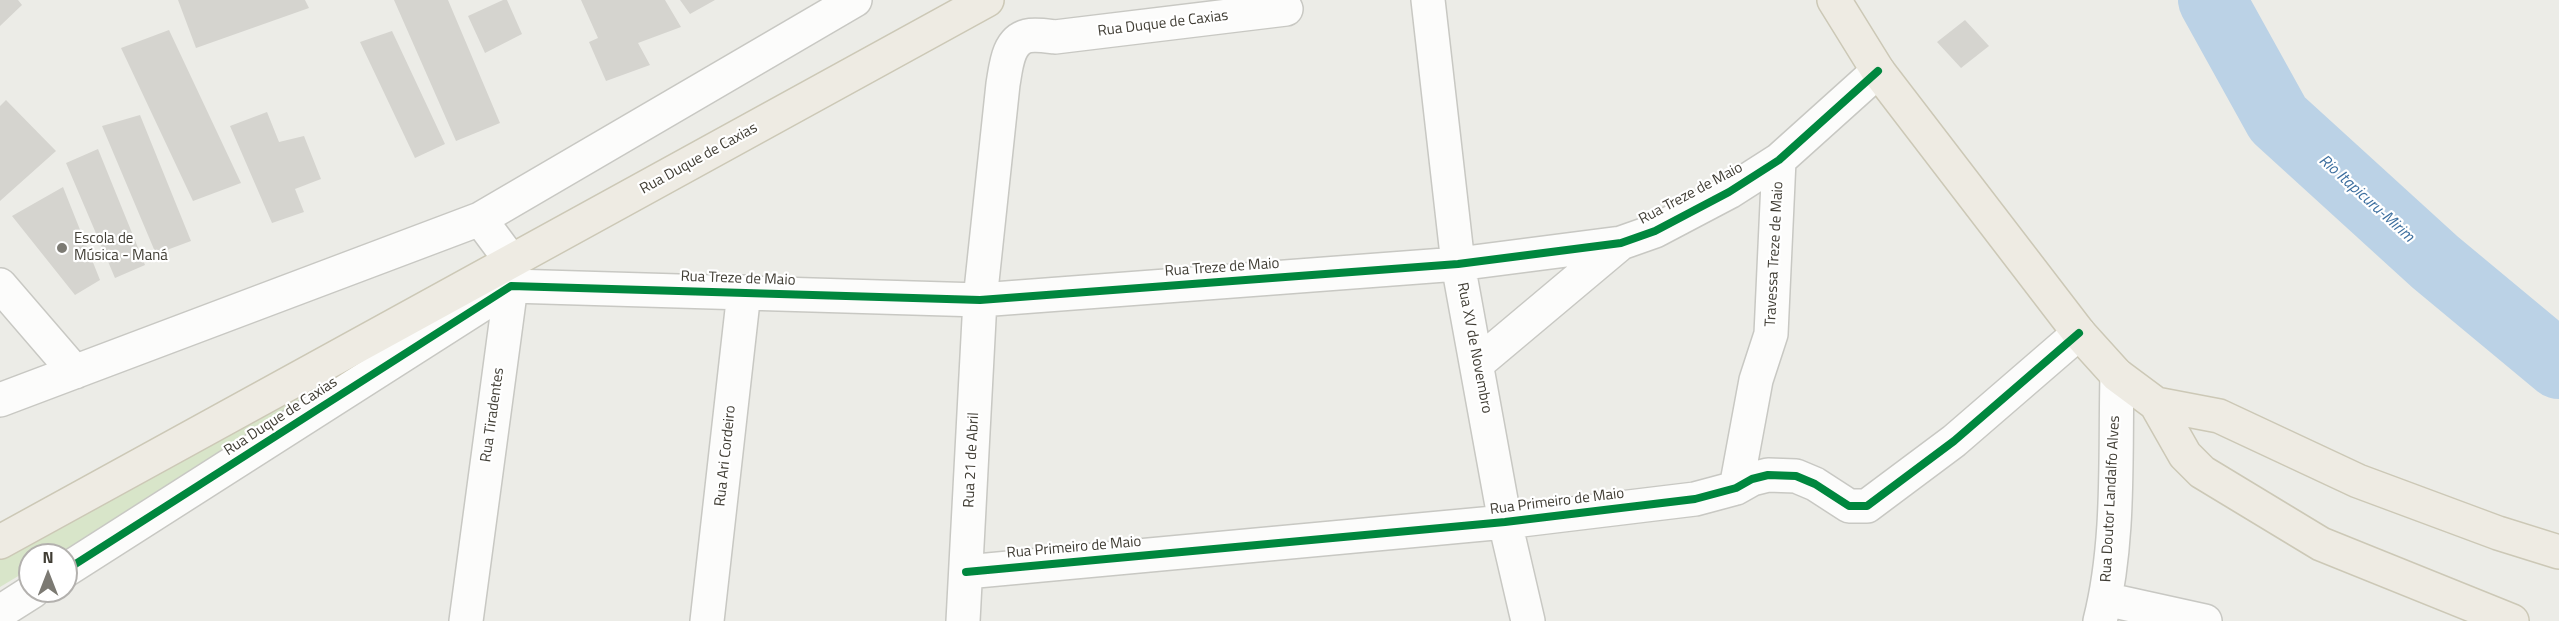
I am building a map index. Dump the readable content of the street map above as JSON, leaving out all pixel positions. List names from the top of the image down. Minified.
{"streets":{"main road":["Rua Duque de Caxias"],"street":["Rua Treze de Maio","Travessa Treze de Maio","Rua XV de Novembro","Rua Tiradentes","Rua Ari Cordeiro","Rua 21 de Abril","Rua Doutor Landalfo Alves","Rua Primeiro de Maio"]},"crossings":[["Rua Duque de Caxias","Rua Treze de Maio"],["Rua Duque de Caxias","Rua Tiradentes"],["Rua Duque de Caxias","Rua 21 de Abril"],["Rua Treze de Maio","Travessa Treze de Maio"],["Rua Treze de Maio","Rua XV de Novembro"],["Rua Treze de Maio","Rua Tiradentes"],["Rua Treze de Maio","Rua Ari Cordeiro"],["Rua Treze de Maio","Rua 21 de Abril"],["Travessa Treze de Maio","Rua Primeiro de Maio"],["Rua XV de Novembro","Rua Primeiro de Maio"],["Rua 21 de Abril","Rua Primeiro de Maio"]],"water":["Rio Itapicuru-Mirim"],"places":["Escola de Música - Maná"],"north":"top"}
